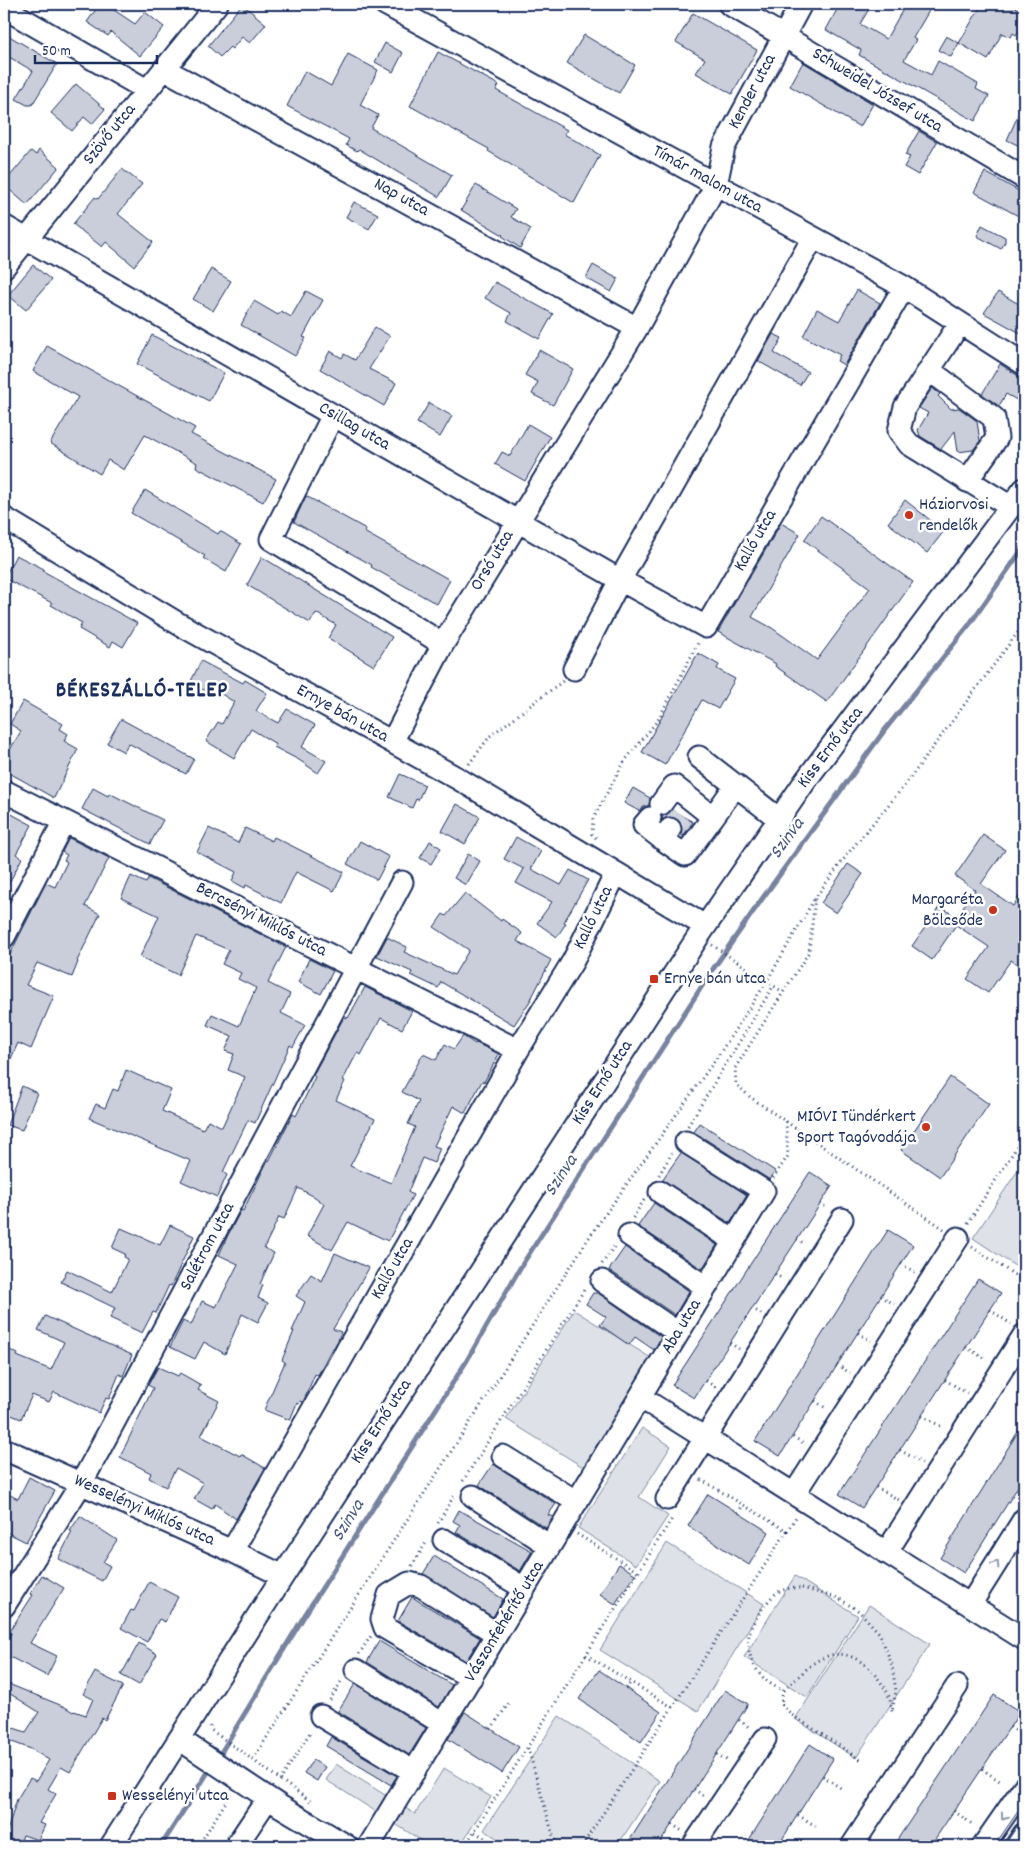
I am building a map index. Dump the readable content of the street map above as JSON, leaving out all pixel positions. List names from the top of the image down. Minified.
{"streets":{"street":["Schweidel József utca","Kender utca","Szövő utca","Tímár malom utca","Nap utca","Csillag utca","Kalló utca","Orsó utca","Ernye bán utca","Kiss Ernő utca","Bercsényi Miklós utca","Salétrom utca","Aba utca","Wesselényi Miklós utca","Vászonfehérítő utca"]},"crossings":[["Schweidel József utca","Kender utca"],["Kender utca","Tímár malom utca"],["Kender utca","Orsó utca"],["Szövő utca","Nap utca"],["Szövő utca","Csillag utca"],["Tímár malom utca","Kalló utca"],["Tímár malom utca","Orsó utca"],["Nap utca","Orsó utca"],["Csillag utca","Kalló utca"],["Csillag utca","Orsó utca"],["Kalló utca","Ernye bán utca"],["Kalló utca","Bercsényi Miklós utca"],["Kalló utca","Wesselényi Miklós utca"],["Orsó utca","Ernye bán utca"],["Ernye bán utca","Kiss Ernő utca"],["Kiss Ernő utca","Wesselényi Miklós utca"],["Bercsényi Miklós utca","Salétrom utca"],["Salétrom utca","Wesselényi Miklós utca"],["Aba utca","Vászonfehérítő utca"]],"districts":["BÉKESZÁLLÓ-TELEP"],"water":["Szinva"],"places":{"other":["Háziorvosi rendelők","Margaréta Bölcsőde","MIÓVI Tündérkert Sport Tagóvodája"],"transit":["Ernye bán utca","Wesselényi utca"]},"scale_bar":"50 m"}
